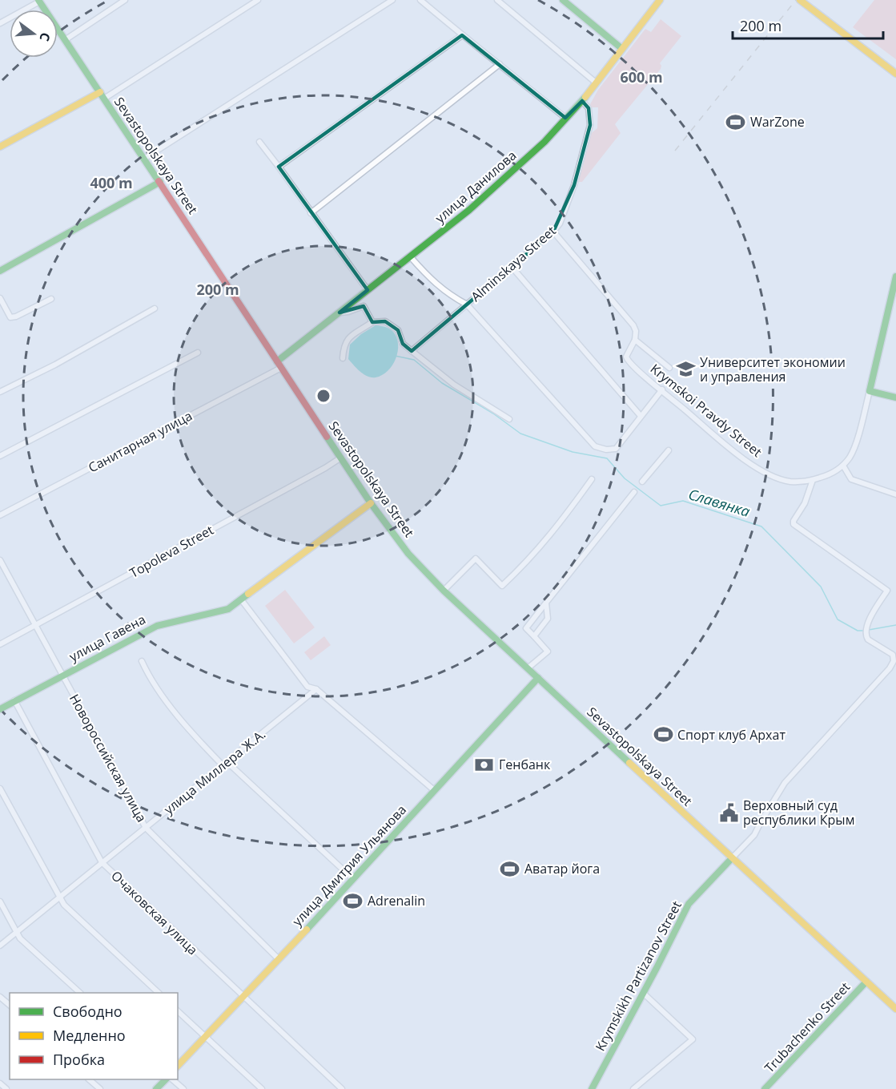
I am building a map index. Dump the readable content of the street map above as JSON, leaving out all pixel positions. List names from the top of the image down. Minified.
{"streets":{"main road":["Sevastopolskaya Street","улица Данилова","улица Гавена","улица Дмитрия Ульянова","Krymskikh Partizanov Street","Trubachenko Street"],"street":["Alminskaya Street","Krymskoi Pravdy Street","Санитарная улица","Topoleva Street","Новороссийская улица","улица Миллера Ж.А.","Очаковская улица"]},"crossings":[["Sevastopolskaya Street","улица Данилова"],["Sevastopolskaya Street","Санитарная улица"],["Sevastopolskaya Street","Topoleva Street"],["Sevastopolskaya Street","улица Гавена"],["Sevastopolskaya Street","улица Дмитрия Ульянова"],["Sevastopolskaya Street","Krymskikh Partizanov Street"],["Sevastopolskaya Street","Trubachenko Street"],["улица Данилова","Alminskaya Street"],["улица Данилова","Санитарная улица"],["Topoleva Street","Новороссийская улица"],["улица Гавена","Новороссийская улица"],["улица Гавена","Очаковская улица"],["Новороссийская улица","улица Миллера Ж.А."],["Новороссийская улица","улица Дмитрия Ульянова"],["улица Миллера Ж.А.","Очаковская улица"],["улица Дмитрия Ульянова","Очаковская улица"]],"water":["Славянка"],"places":{"sports":["WarZone","Спорт клуб Архат","Аватар йога","Adrenalin"],"school or university":["Университет экономии и управления"],"bank":["Генбанк"],"public building":["Верховный суд республики Крым"]},"legend":["Свободно","Медленно","Пробка"],"scale_bar":"200 m","north":"right","rings":["600 m","400 m","200 m"]}
